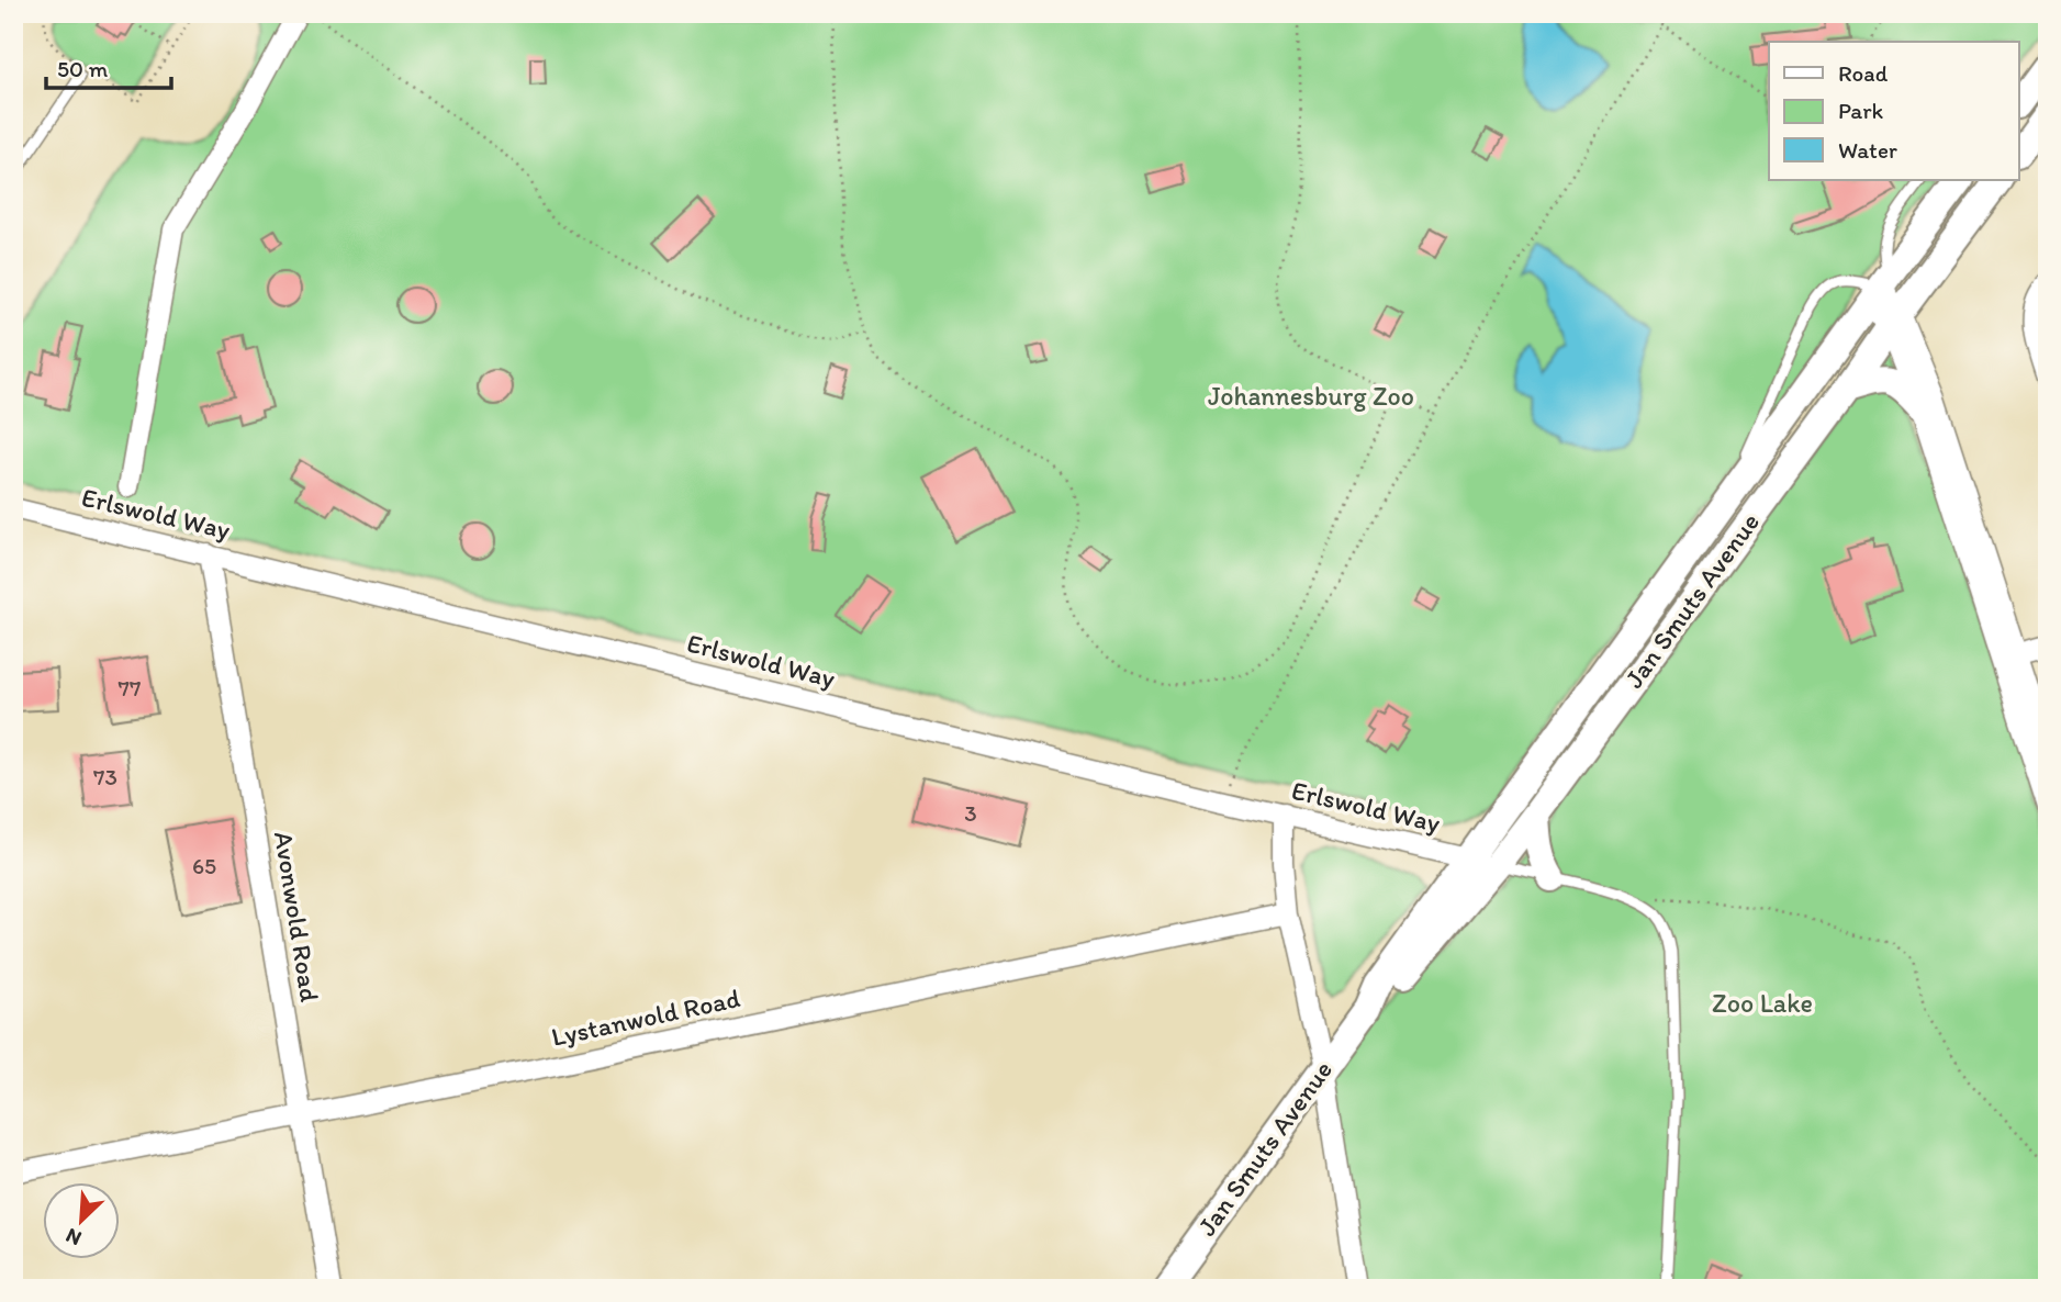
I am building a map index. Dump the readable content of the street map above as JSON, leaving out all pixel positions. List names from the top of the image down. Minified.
{"streets":{"main road":["Jan Smuts Avenue"],"street":["Erlswold Way","Avonwold Road","Lystanwold Road"]},"crossings":[["Erlswold Way","Jan Smuts Avenue"],["Erlswold Way","Avonwold Road"],["Avonwold Road","Lystanwold Road"]],"parks":["Johannesburg Zoo","Zoo Lake"],"house_numbers":["77","73","3","65"],"legend":["Road","Park","Water"],"scale_bar":"50 m","north":"bottom left"}
